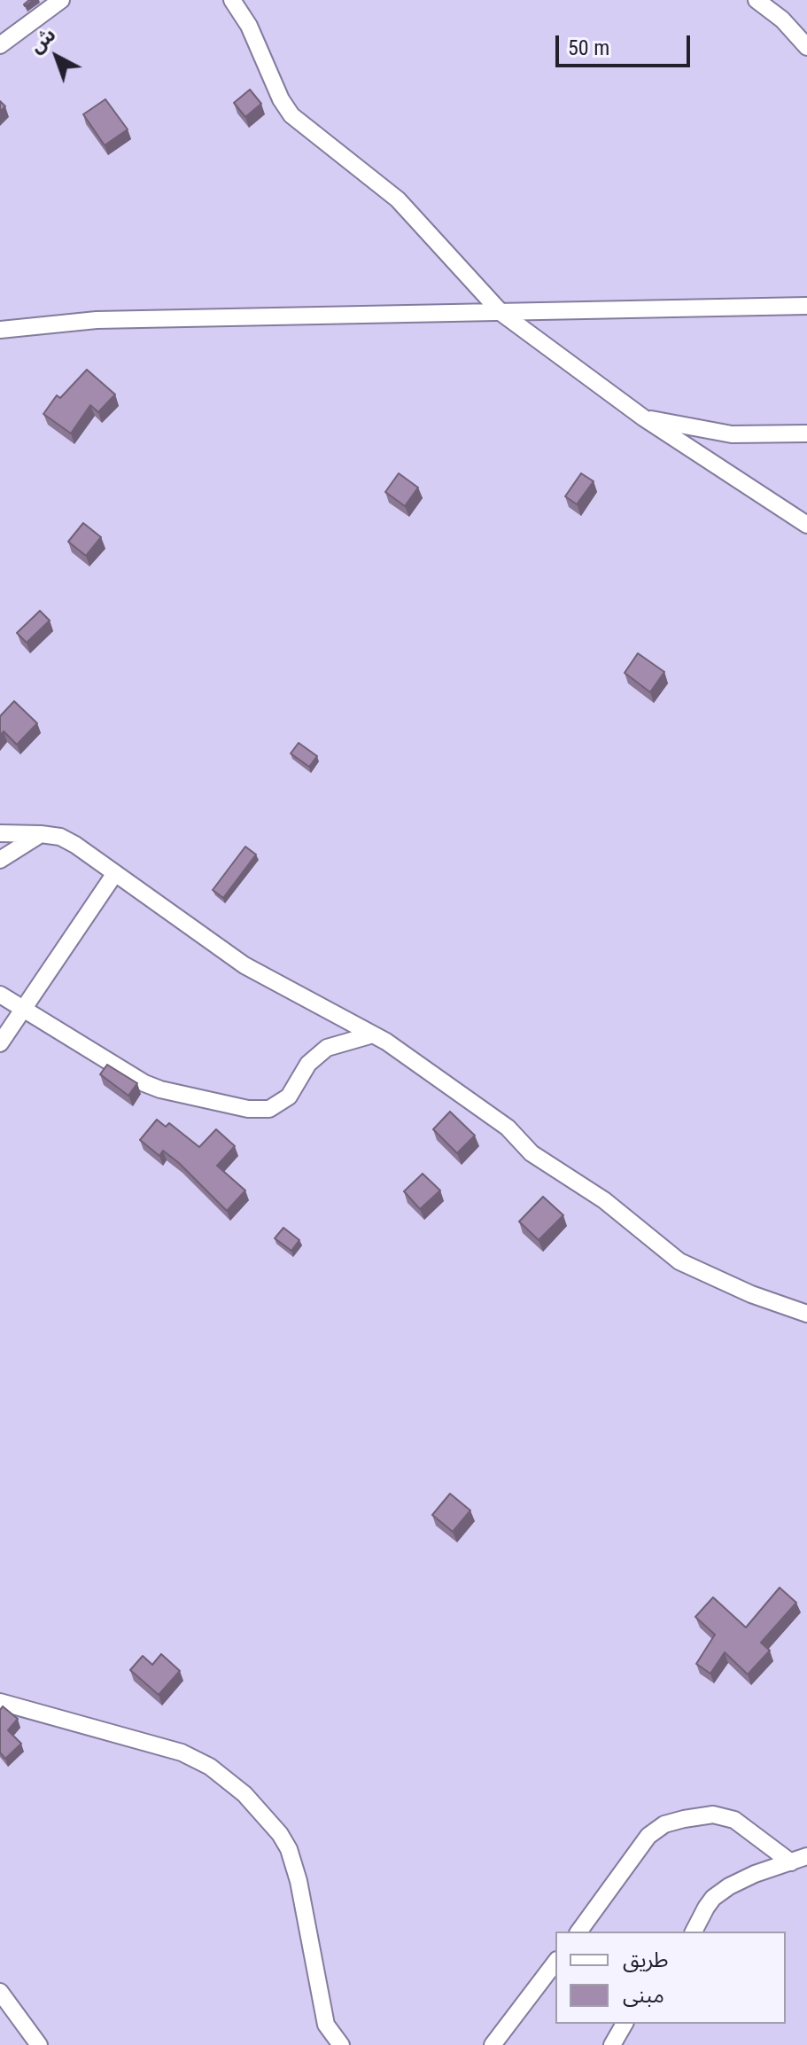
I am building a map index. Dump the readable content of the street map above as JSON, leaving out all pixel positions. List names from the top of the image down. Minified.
{"legend":["طريق","مبنى"],"scale_bar":"50 m","north":"top left"}
